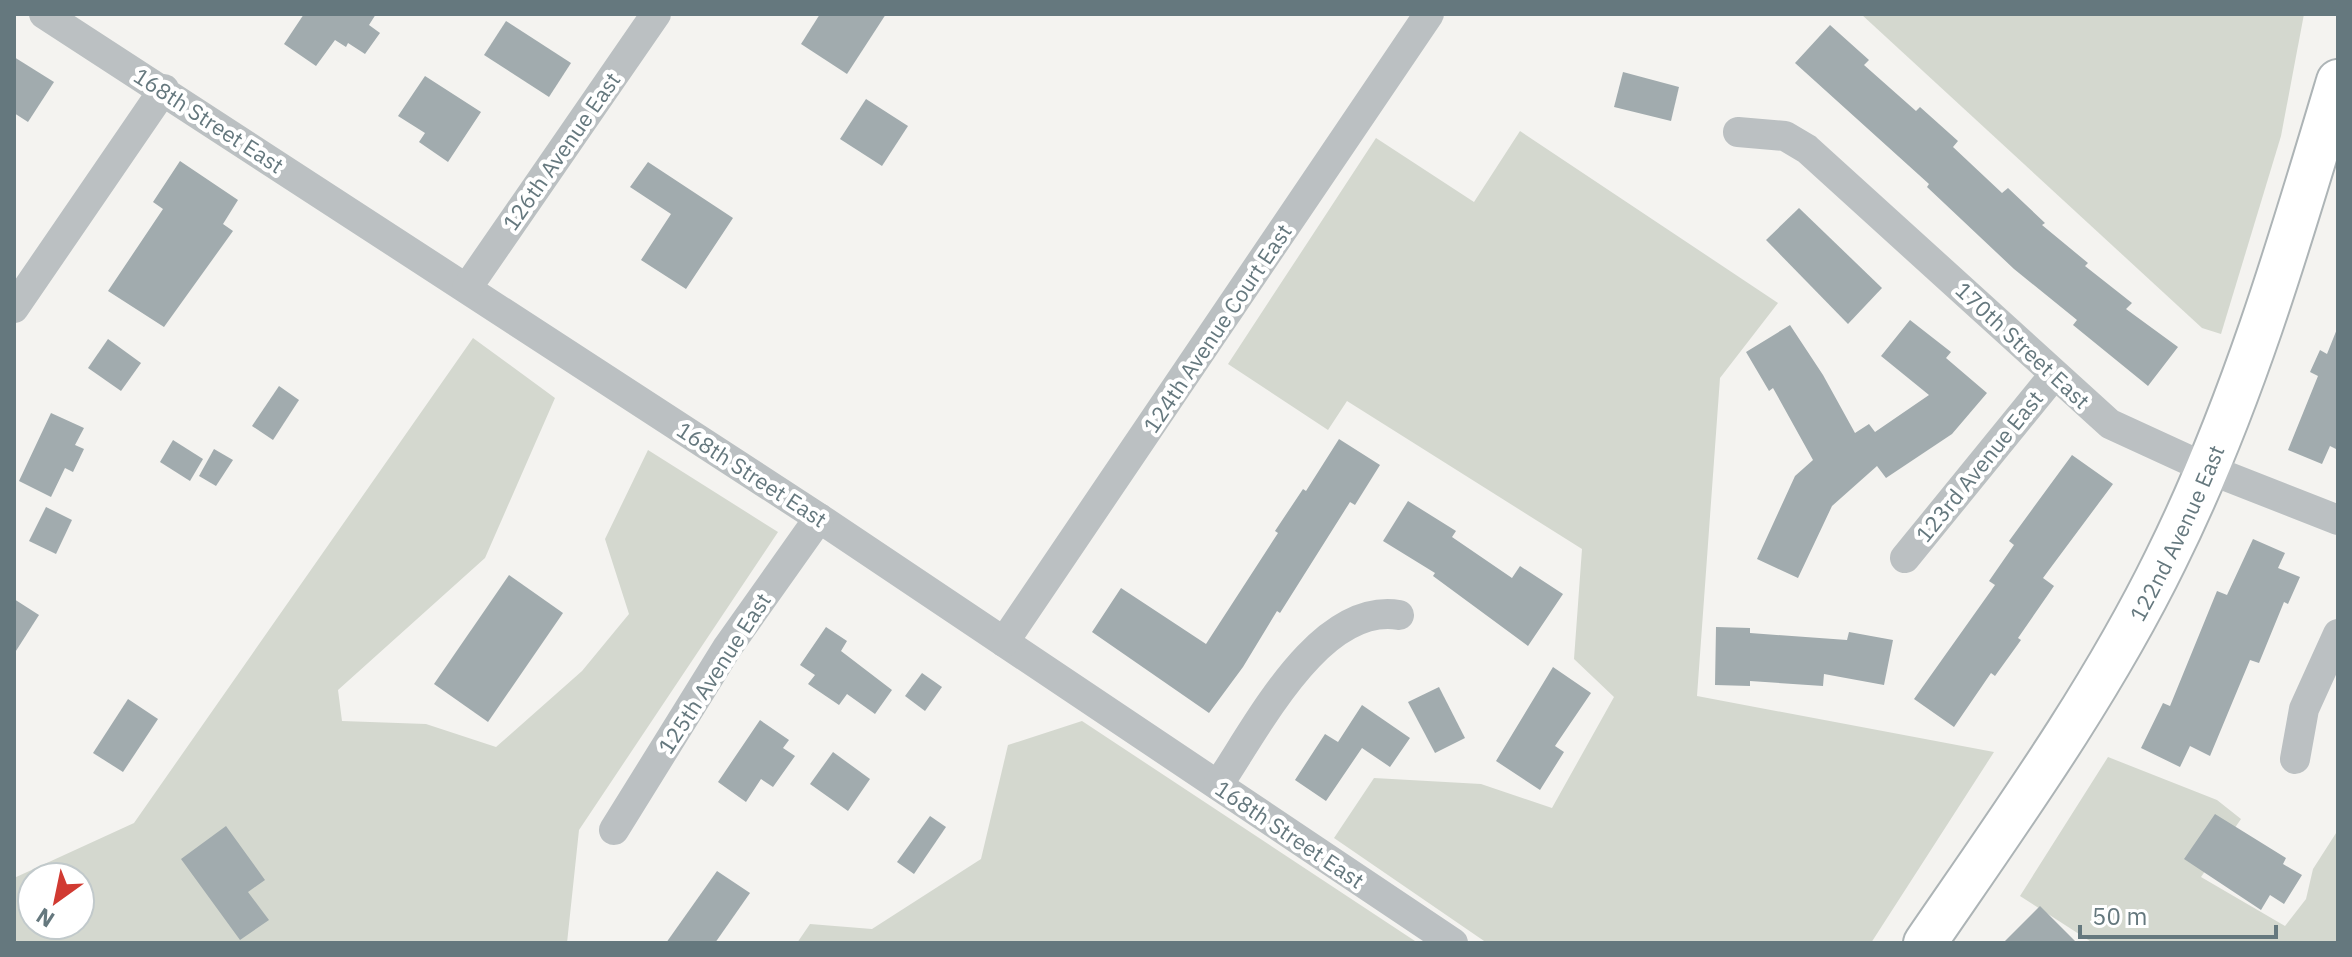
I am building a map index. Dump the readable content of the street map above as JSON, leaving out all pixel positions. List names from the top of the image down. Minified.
{"streets":{"main road":["122nd Avenue East"],"street":["168th Street East","126th Avenue East","124th Avenue Court East","170th Street East","123rd Avenue East","125th Avenue East"]},"crossings":[["168th Street East","126th Avenue East"],["168th Street East","124th Avenue Court East"],["168th Street East","125th Avenue East"],["170th Street East","123rd Avenue East"],["170th Street East","122nd Avenue East"]],"scale_bar":"50 m","north":"bottom left"}
